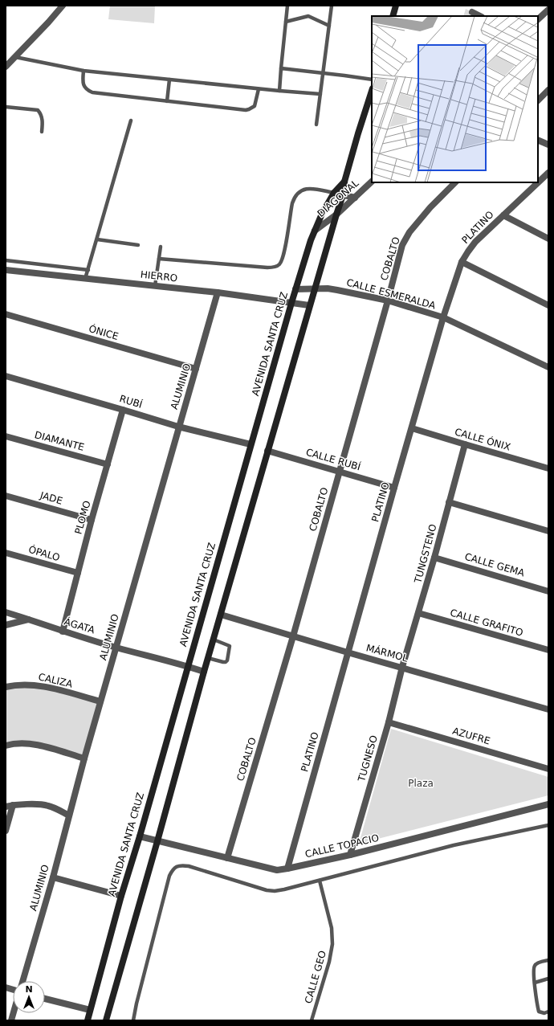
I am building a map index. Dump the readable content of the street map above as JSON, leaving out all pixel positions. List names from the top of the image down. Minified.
{"streets":{"street":["DIAGONAL","PLATINO","COBALTO","HIERRO","CALLE ESMERALDA","ÓNICE","AVENIDA SANTA CRUZ","ALUMINIO","RUBÍ","CALLE ÓNIX","DIAMANTE","CALLE RUBÍ","JADE","PLOMO","ÓPALO","TUNGSTENO","CALLE GEMA","CALLE GRAFITO","ÁGATA","MÁRMOL","CALIZA","AZUFRE","TUGNESO","CALLE TOPACIO"],"lane":["CALLE GEO"]},"crossings":[["DIAGONAL","AVENIDA SANTA CRUZ"],["PLATINO","CALLE ESMERALDA"],["PLATINO","CALLE ÓNIX"],["PLATINO","CALLE RUBÍ"],["PLATINO","MÁRMOL"],["PLATINO","CALLE TOPACIO"],["COBALTO","CALLE ESMERALDA"],["COBALTO","CALLE RUBÍ"],["COBALTO","MÁRMOL"],["COBALTO","CALLE TOPACIO"],["HIERRO","AVENIDA SANTA CRUZ"],["HIERRO","ALUMINIO"],["CALLE ESMERALDA","AVENIDA SANTA CRUZ"],["ÓNICE","ALUMINIO"],["AVENIDA SANTA CRUZ","RUBÍ"],["AVENIDA SANTA CRUZ","CALLE RUBÍ"],["AVENIDA SANTA CRUZ","ÁGATA"],["AVENIDA SANTA CRUZ","MÁRMOL"],["AVENIDA SANTA CRUZ","CALLE TOPACIO"],["ALUMINIO","RUBÍ"],["ALUMINIO","ÁGATA"],["ALUMINIO","CALIZA"],["RUBÍ","PLOMO"],["CALLE ÓNIX","TUNGSTENO"],["DIAMANTE","PLOMO"],["JADE","PLOMO"],["PLOMO","ÓPALO"],["PLOMO","ÁGATA"],["TUNGSTENO","CALLE GEMA"],["TUNGSTENO","CALLE GRAFITO"],["TUNGSTENO","MÁRMOL"],["TUNGSTENO","TUGNESO"],["MÁRMOL","TUGNESO"],["AZUFRE","TUGNESO"],["TUGNESO","CALLE TOPACIO"]],"parks":["Plaza"],"north":"top"}
